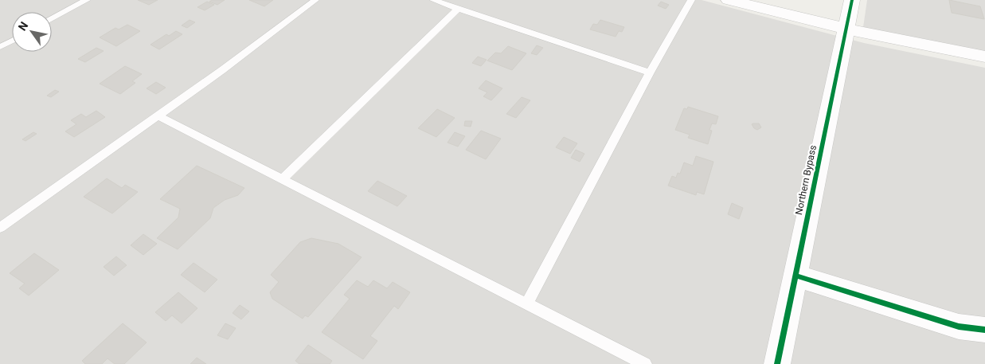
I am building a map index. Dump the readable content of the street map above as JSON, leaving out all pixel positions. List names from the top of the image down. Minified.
{"streets":{"street":["Northern Bypass"]},"north":"top left"}
